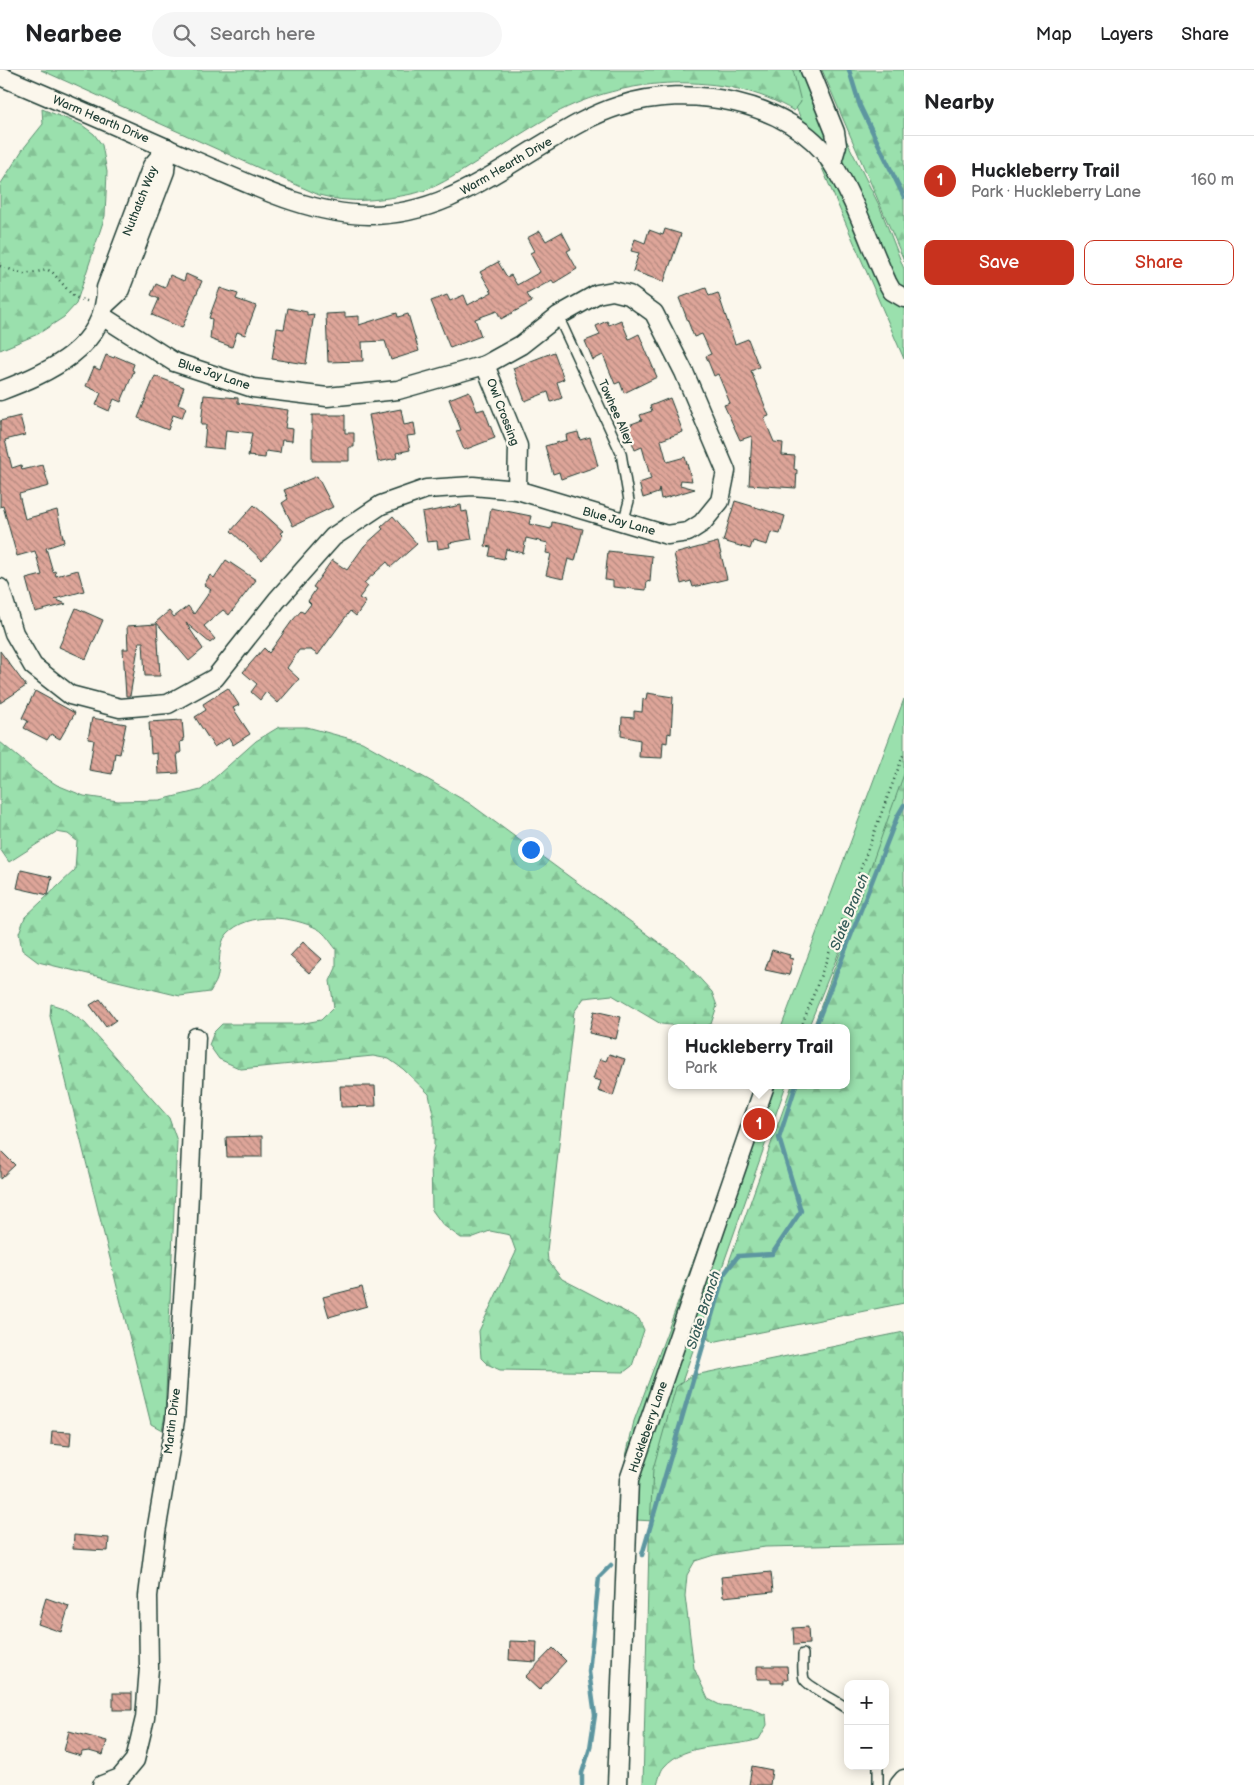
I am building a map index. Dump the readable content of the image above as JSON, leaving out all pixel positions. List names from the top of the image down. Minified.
{"streets":{"street":["Warm Hearth Drive","Nuthatch Way","Blue Jay Lane","Owl Crossing","Martin Drive","Huckleberry Lane"],"lane":["Towhee Alley"]},"crossings":[["Warm Hearth Drive","Nuthatch Way"],["Nuthatch Way","Blue Jay Lane"],["Blue Jay Lane","Owl Crossing"],["Blue Jay Lane","Towhee Alley"]],"water":["Slate Branch"],"page":{"header":"Nearbee","search":"Search here","nav":["Map","Layers","Share"],"heading":"Nearby","list":[{"mark":"1","name":"Huckleberry Trail","note":"Park · Huckleberry Lane","value":"160 m"}],"buttons":["Save","Share"],"popup":["Huckleberry Trail","Park"],"pins":"1","map_buttons":["+","−"]}}
